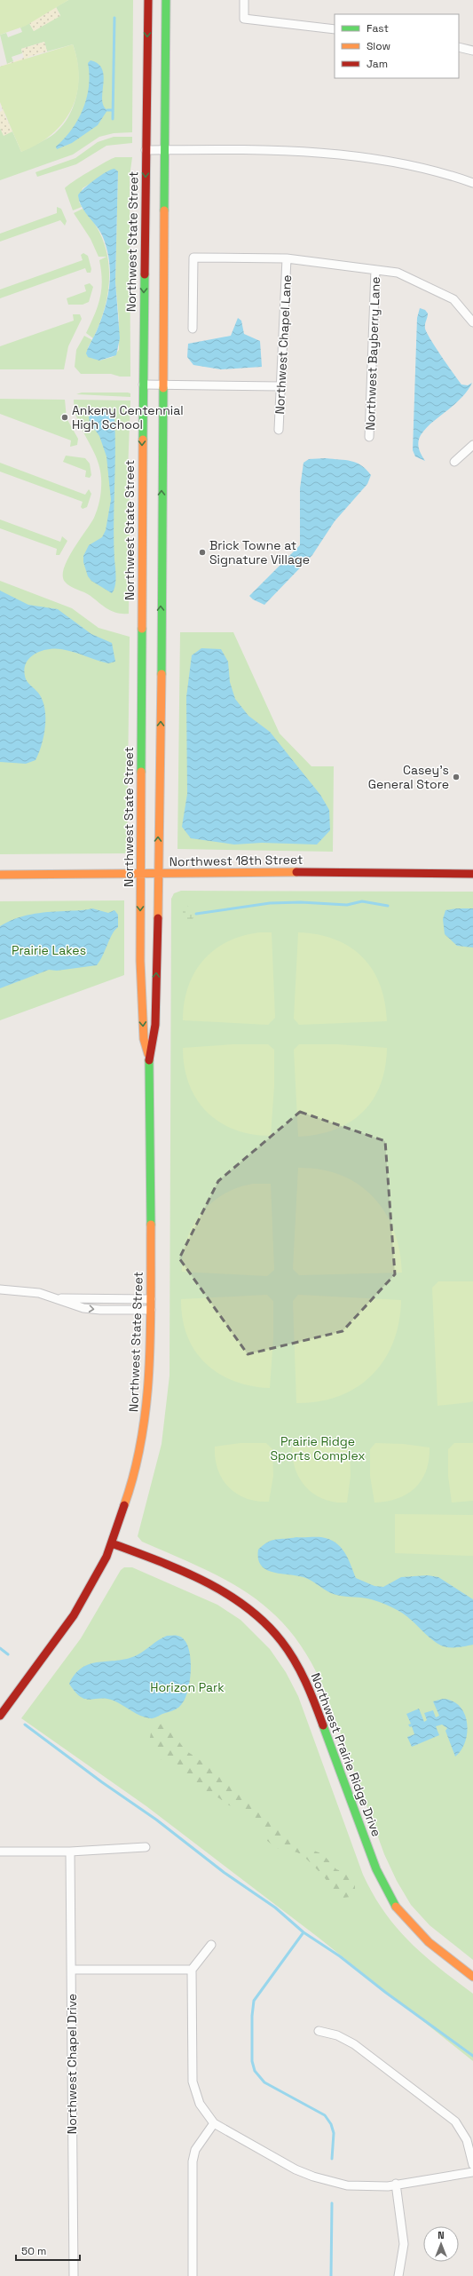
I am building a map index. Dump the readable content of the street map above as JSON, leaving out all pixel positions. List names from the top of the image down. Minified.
{"streets":{"main road":["Northwest State Street","Northwest 18th Street","Northwest Prairie Ridge Drive"],"street":["Northwest Chapel Lane","Northwest Bayberry Lane","Northwest Chapel Drive"]},"crossings":[["Northwest State Street","Northwest 18th Street"],["Northwest State Street","Northwest Prairie Ridge Drive"]],"parks":["Prairie Lakes","Prairie Ridge Sports Complex","Horizon Park"],"places":["Ankeny Centennial High School","Brick Towne at Signature Village","Casey's General Store"],"legend":["Fast","Slow","Jam"],"scale_bar":"50 m","north":"top"}
